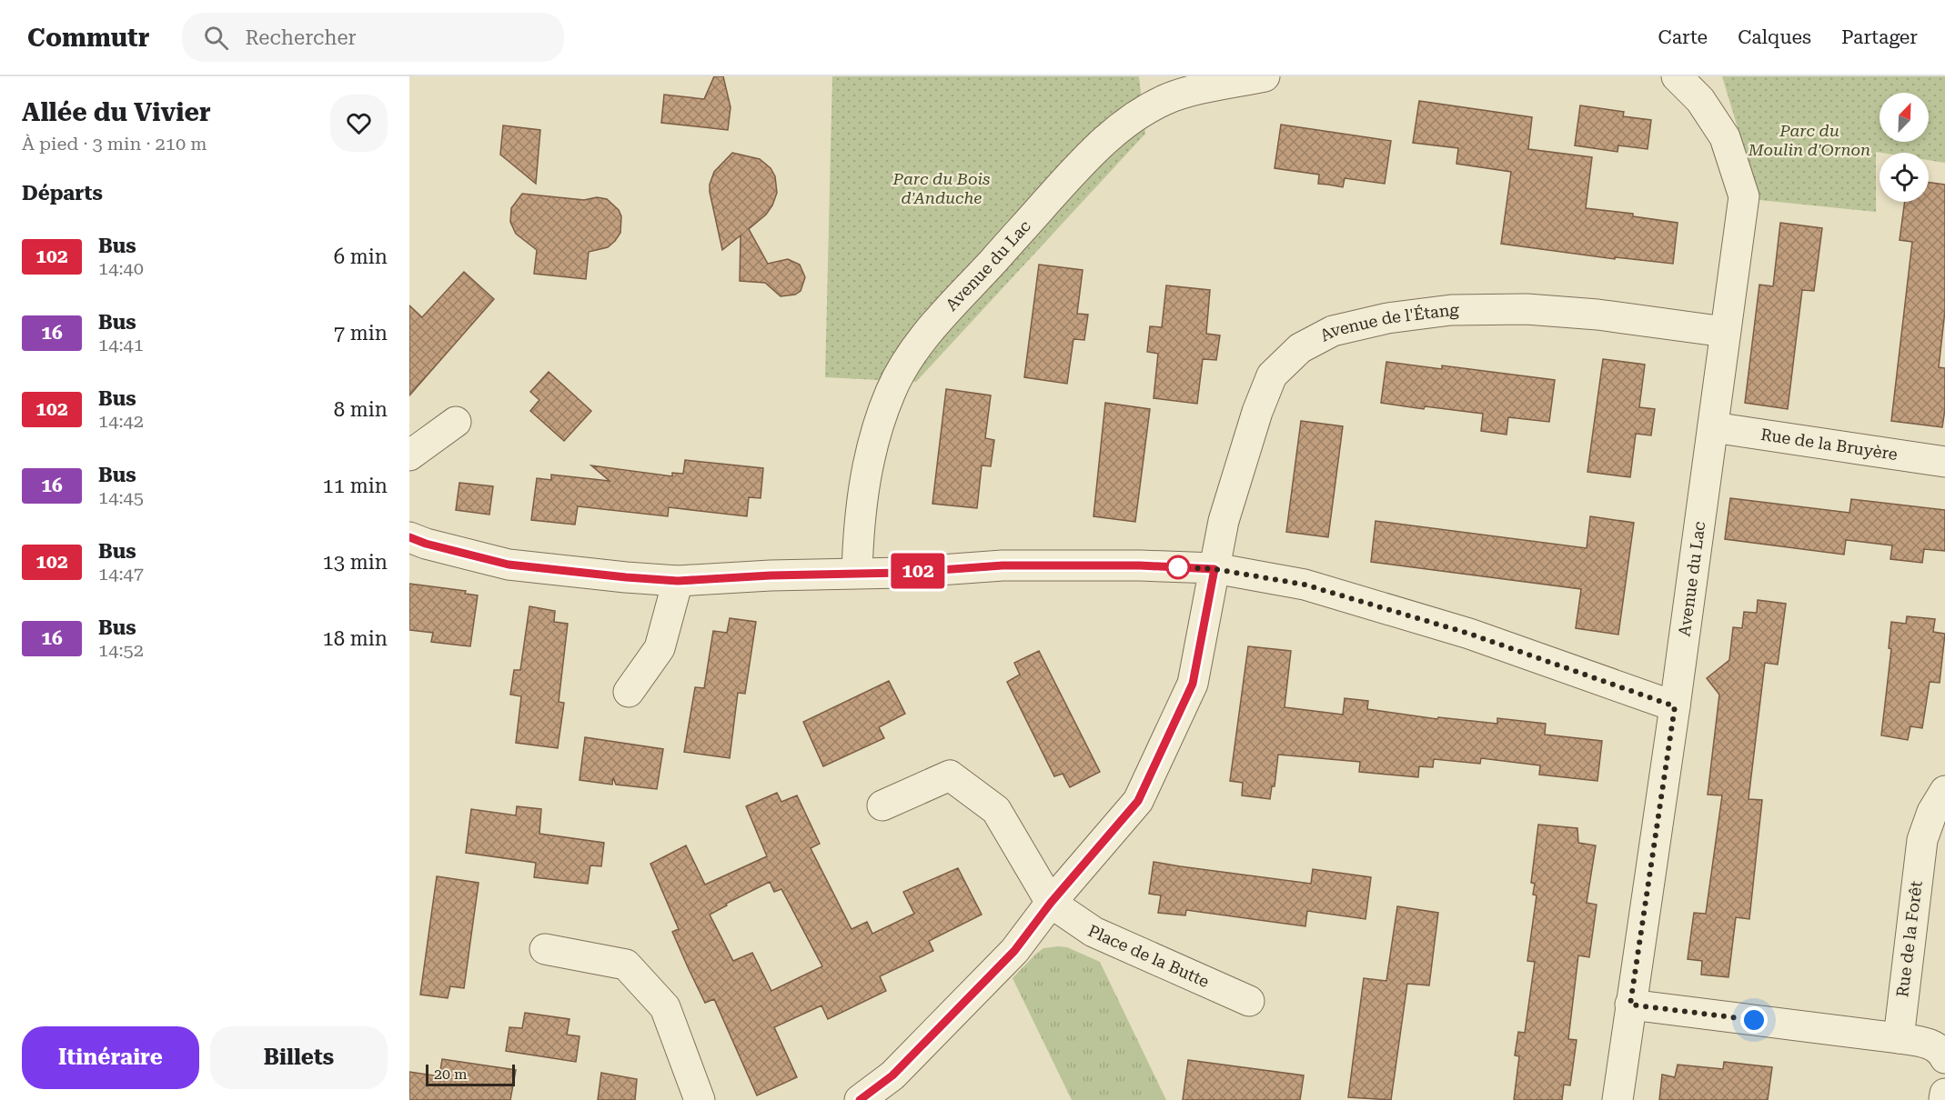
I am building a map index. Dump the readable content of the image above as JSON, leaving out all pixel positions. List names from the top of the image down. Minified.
{"streets":{"street":["Avenue du Lac","Avenue de l'Étang","Rue de la Bruyère","Rue de la Forêt","Place de la Butte"]},"crossings":[["Avenue du Lac","Avenue de l'Étang"],["Avenue du Lac","Rue de la Bruyère"],["Avenue de l'Étang","Place de la Butte"]],"parks":["Parc du Moulin d'Ornon","Parc du Bois d'Anduche"],"lines":["bus line 102"],"scale_bar":"20 m","north":"top right","page":{"header":"Commutr","search":"Rechercher","nav":["Carte","Calques","Partager"],"heading":[["Allée du Vivier","À pied · 3 min · 210 m"],"Départs"],"on_map":"102","list":[{"mark":"102","name":"Bus","note":"14:40","value":"6 min"},{"mark":"16","name":"Bus","note":"14:41","value":"7 min"},{"mark":"102","name":"Bus","note":"14:42","value":"8 min"},{"mark":"16","name":"Bus","note":"14:45","value":"11 min"},{"mark":"102","name":"Bus","note":"14:47","value":"13 min"},{"mark":"16","name":"Bus","note":"14:52","value":"18 min"}],"buttons":["Itinéraire","Billets"],"scale":"20 m"}}
